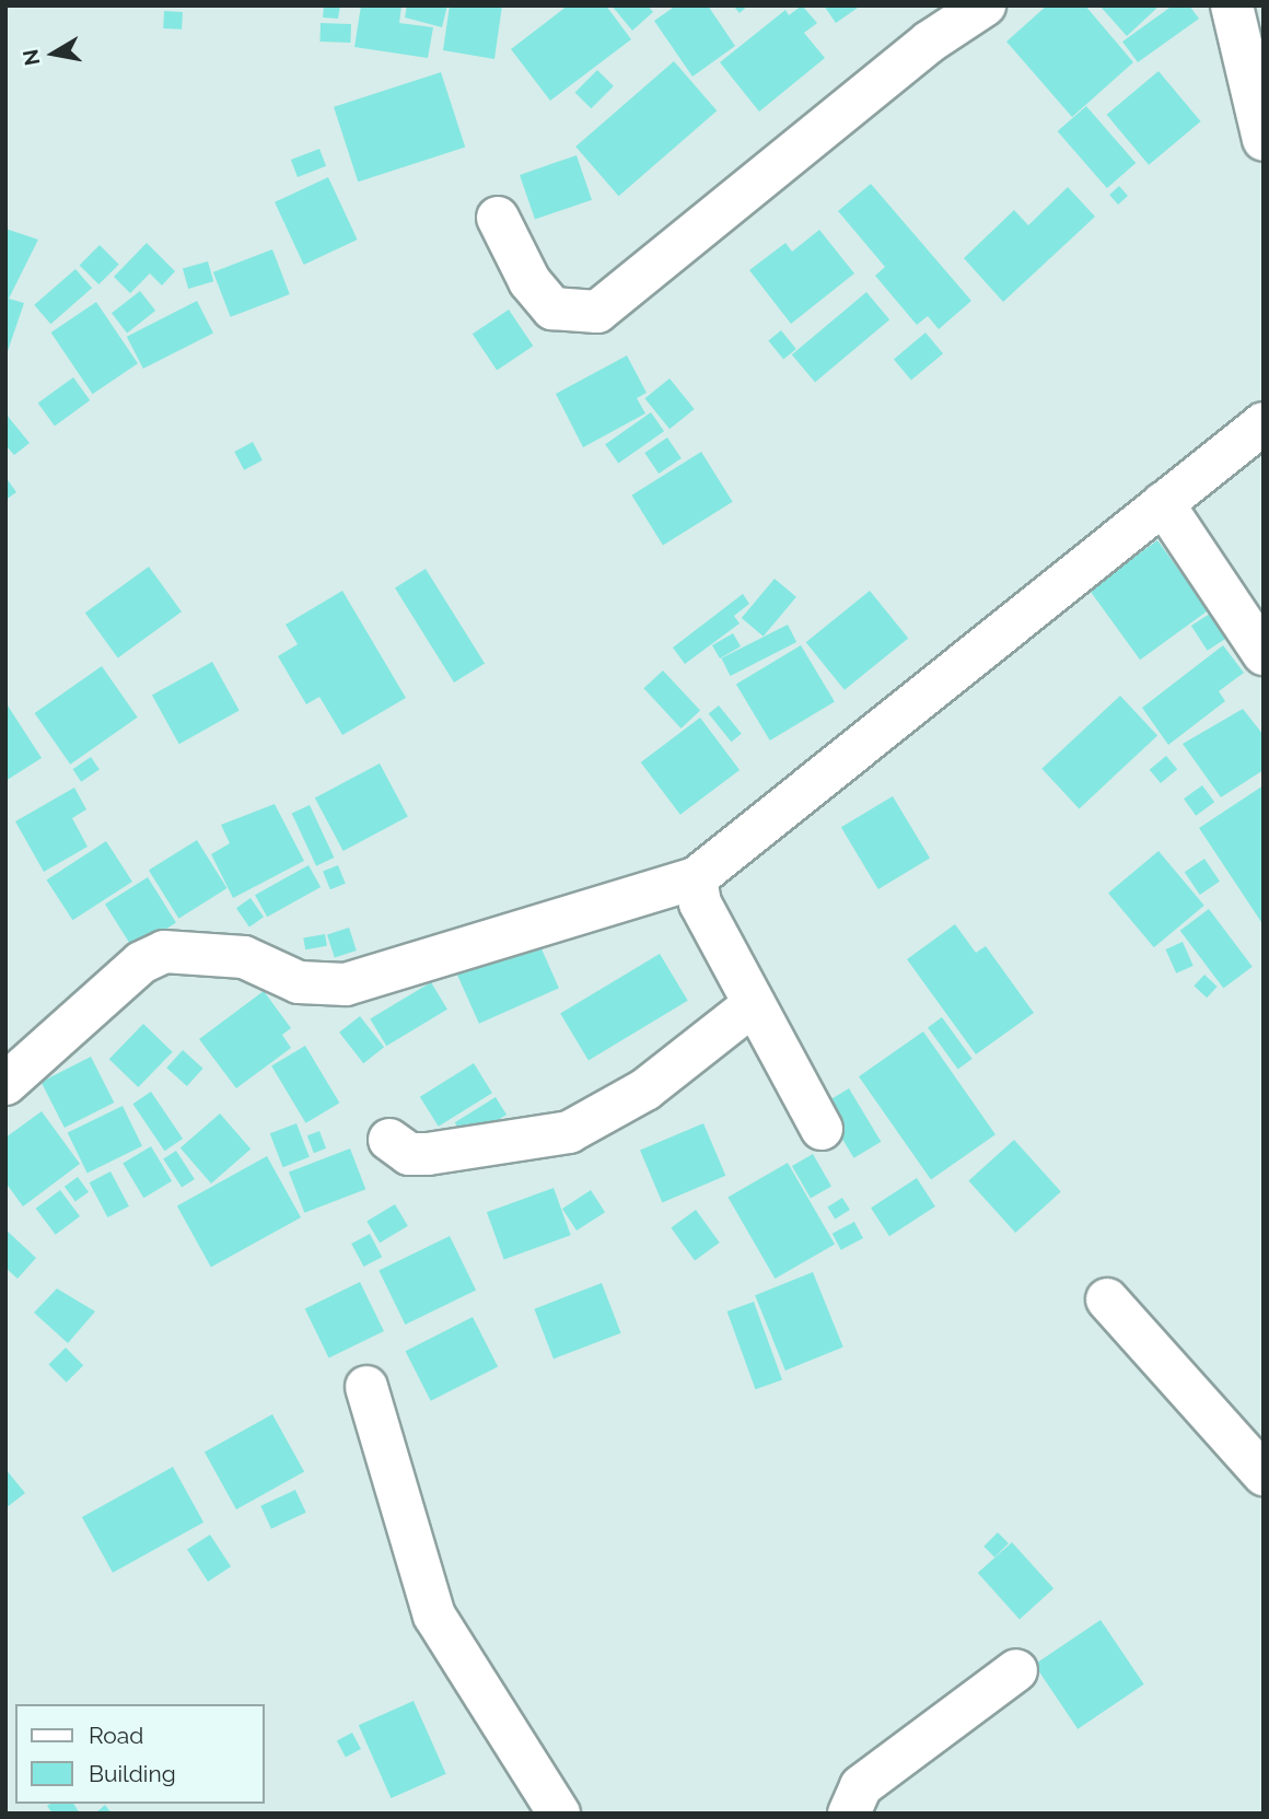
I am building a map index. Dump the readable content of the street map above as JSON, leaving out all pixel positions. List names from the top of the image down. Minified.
{"legend":["Road","Building"],"north":"left"}
